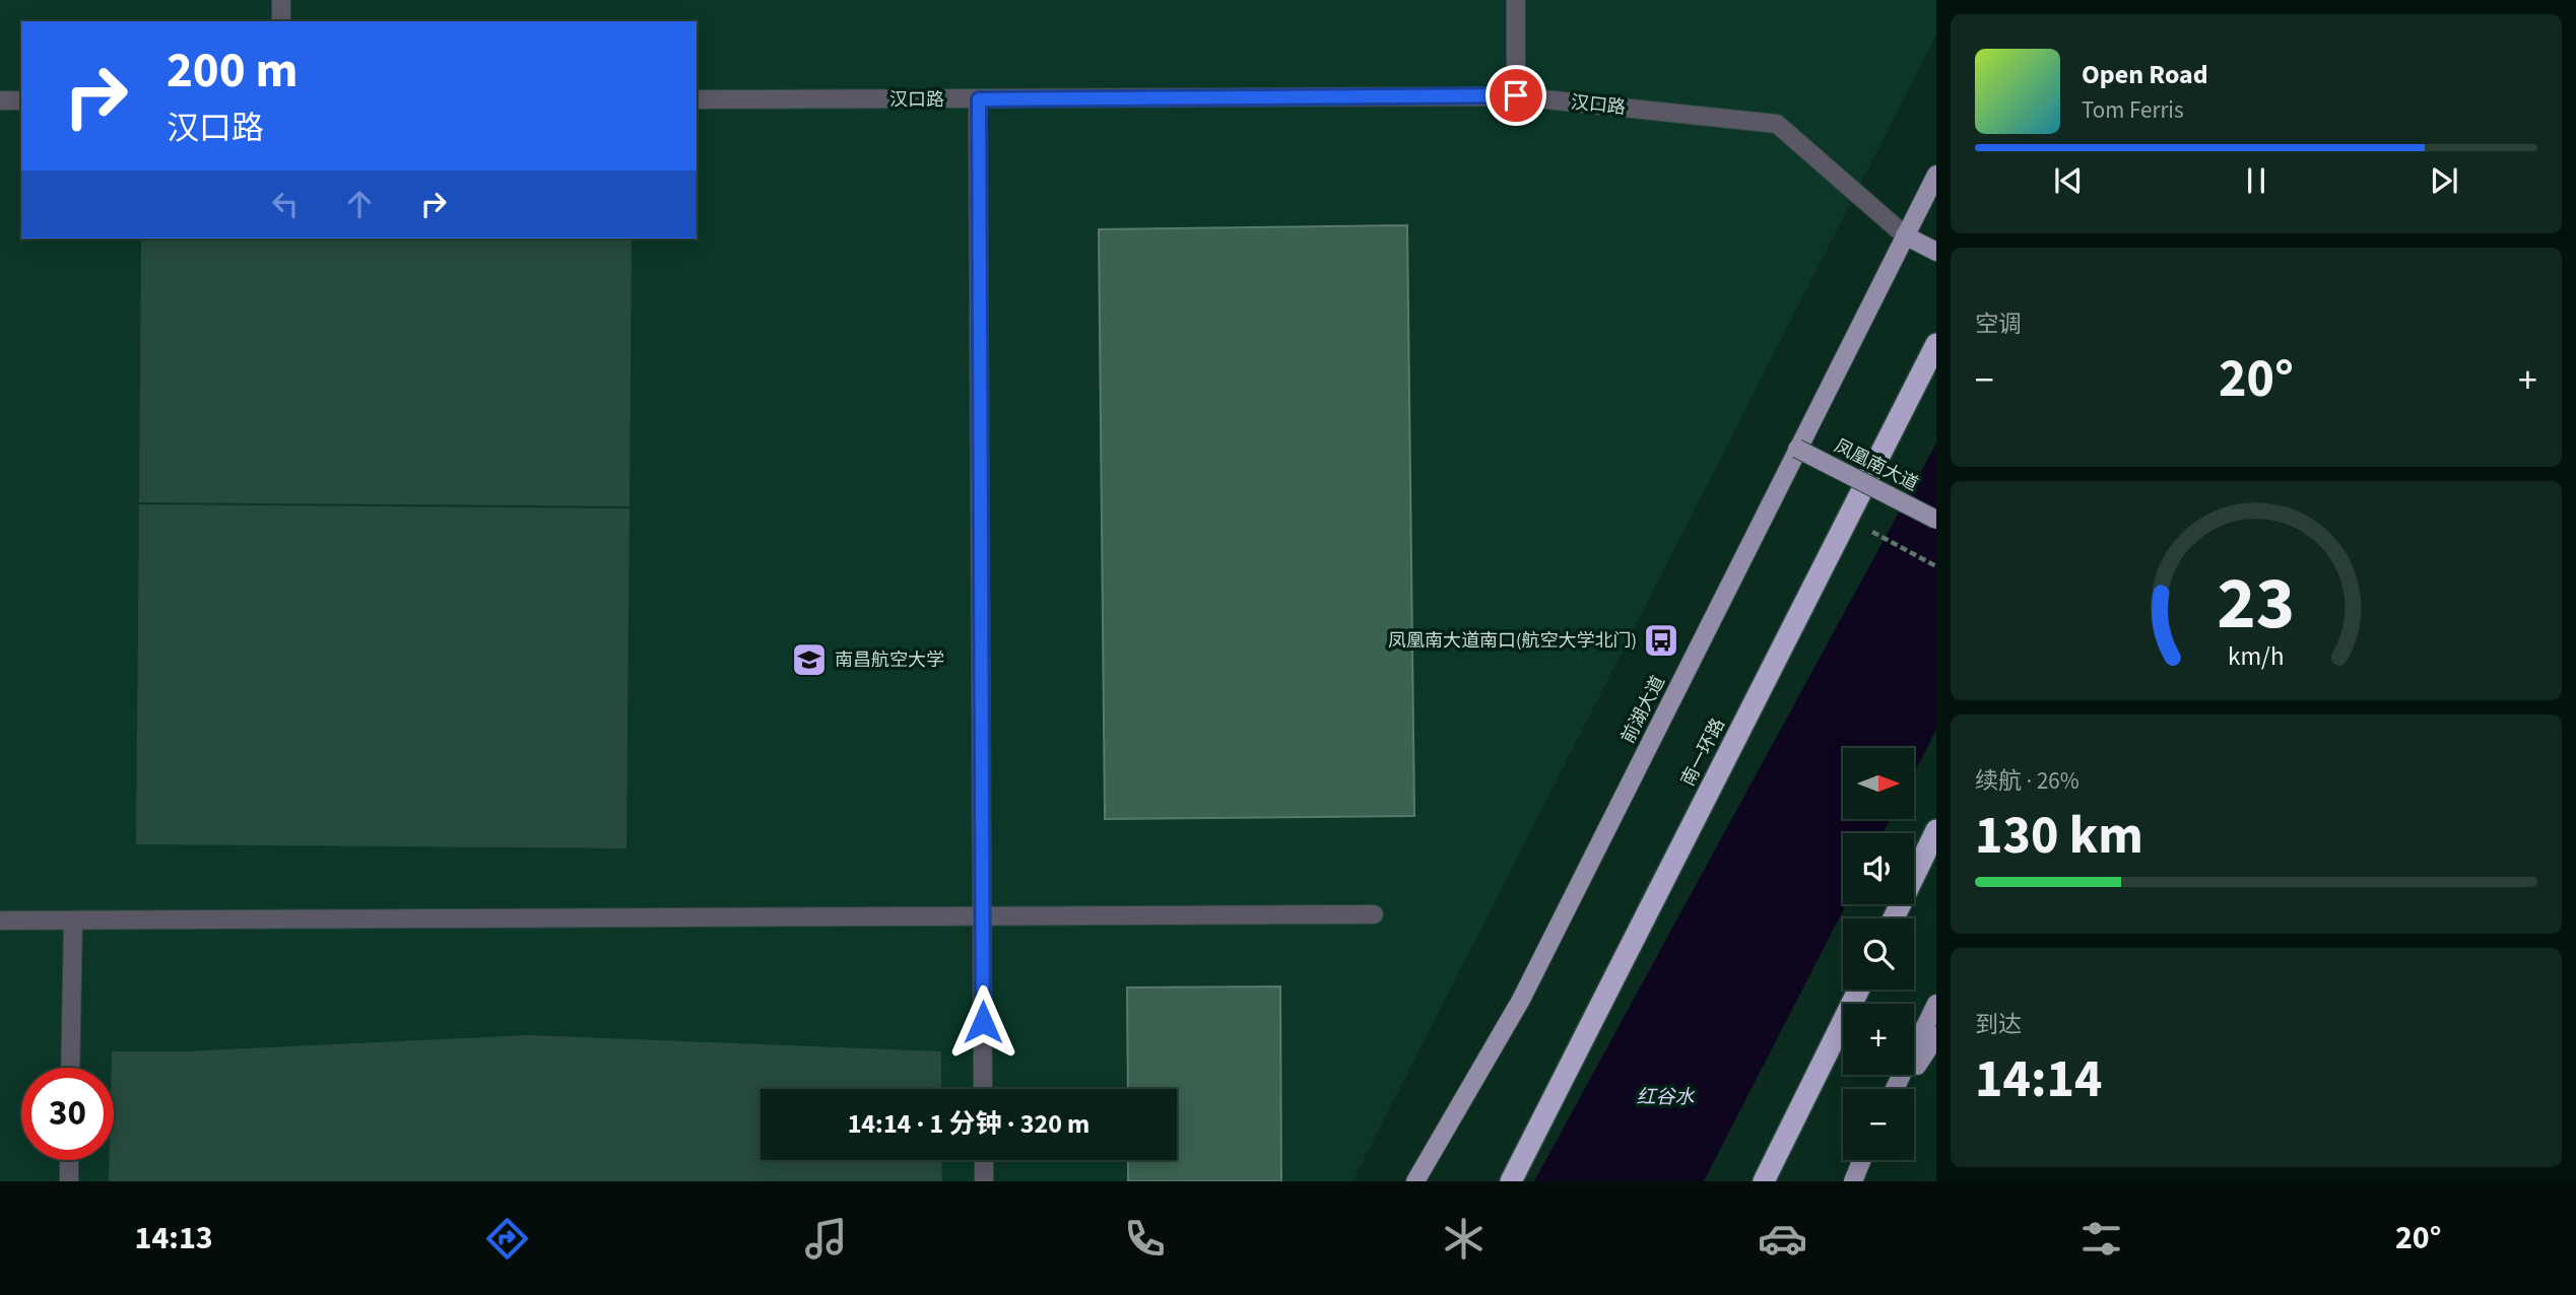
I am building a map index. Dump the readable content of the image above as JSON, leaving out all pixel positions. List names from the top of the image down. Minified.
{"streets":{"highway":["南一环路"],"main road":["凤凰南大道","前湖大道"],"street":["汉口路"]},"crossings":[["汉口路","前湖大道"],["凤凰南大道","前湖大道"]],"water":["红谷水"],"places":{"bus stop":["凤凰南大道南口(航空大学北门)"],"school or university":["南昌航空大学"]},"north":"right","page":{"turn":["200 m","汉口路"],"song":["Open Road","Tom Ferris"],"tile":["空调",["续航 · 26%","130 km"],["到达","14:14"]],"heat":["−","20°","+"],"map_buttons":["+","−"],"limit":"30","trip":"14:14 · 1 分钟 · 320 m","tabs":["14:13","20°"],"gauge":["23","km/h"]}}
